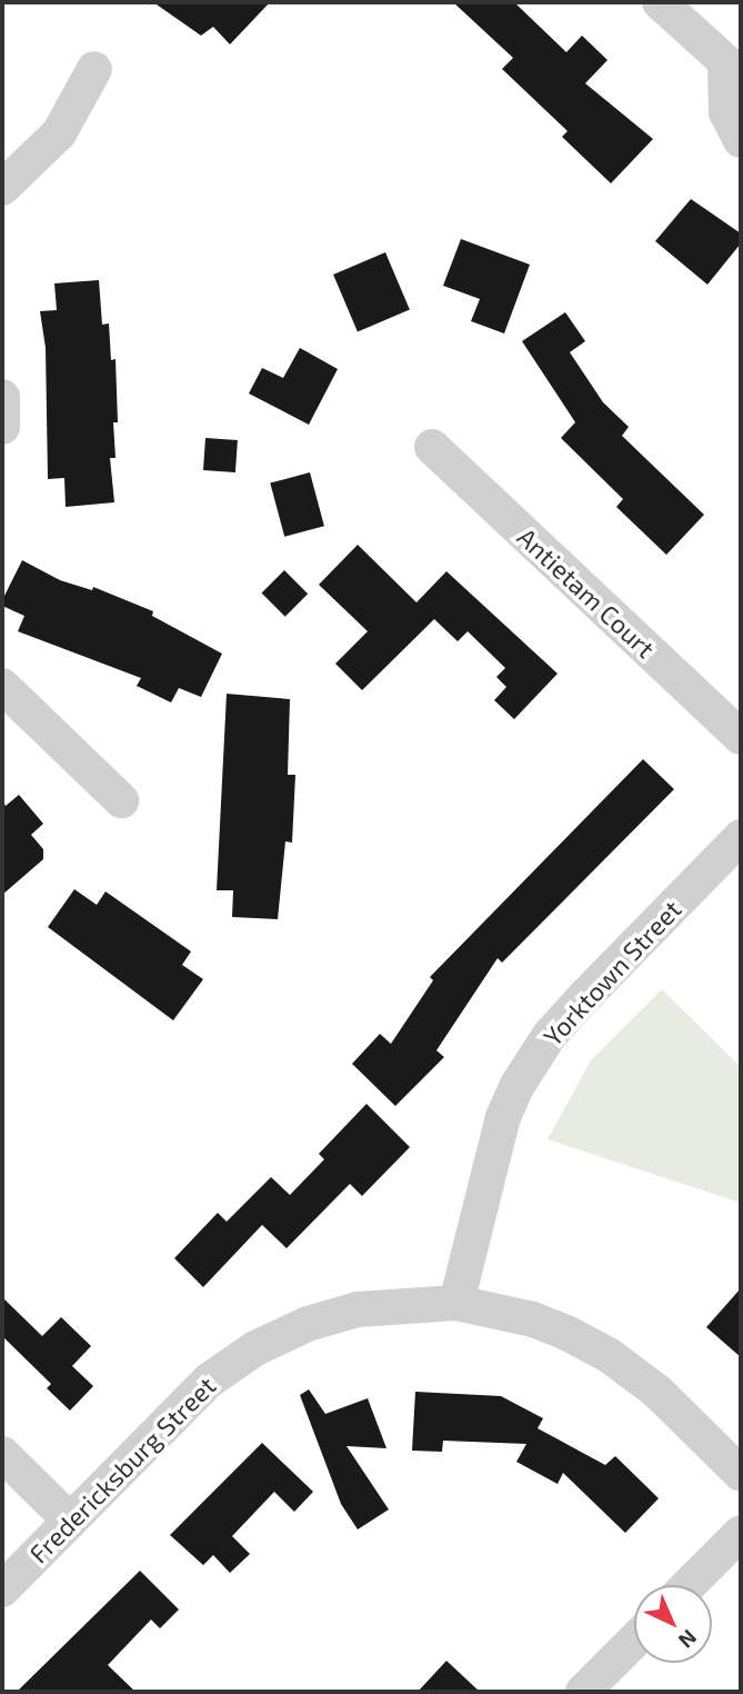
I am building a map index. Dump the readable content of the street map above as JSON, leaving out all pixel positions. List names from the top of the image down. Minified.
{"streets":{"street":["Antietam Court","Yorktown Street","Fredericksburg Street"]},"crossings":[["Yorktown Street","Fredericksburg Street"]],"north":"bottom right"}
